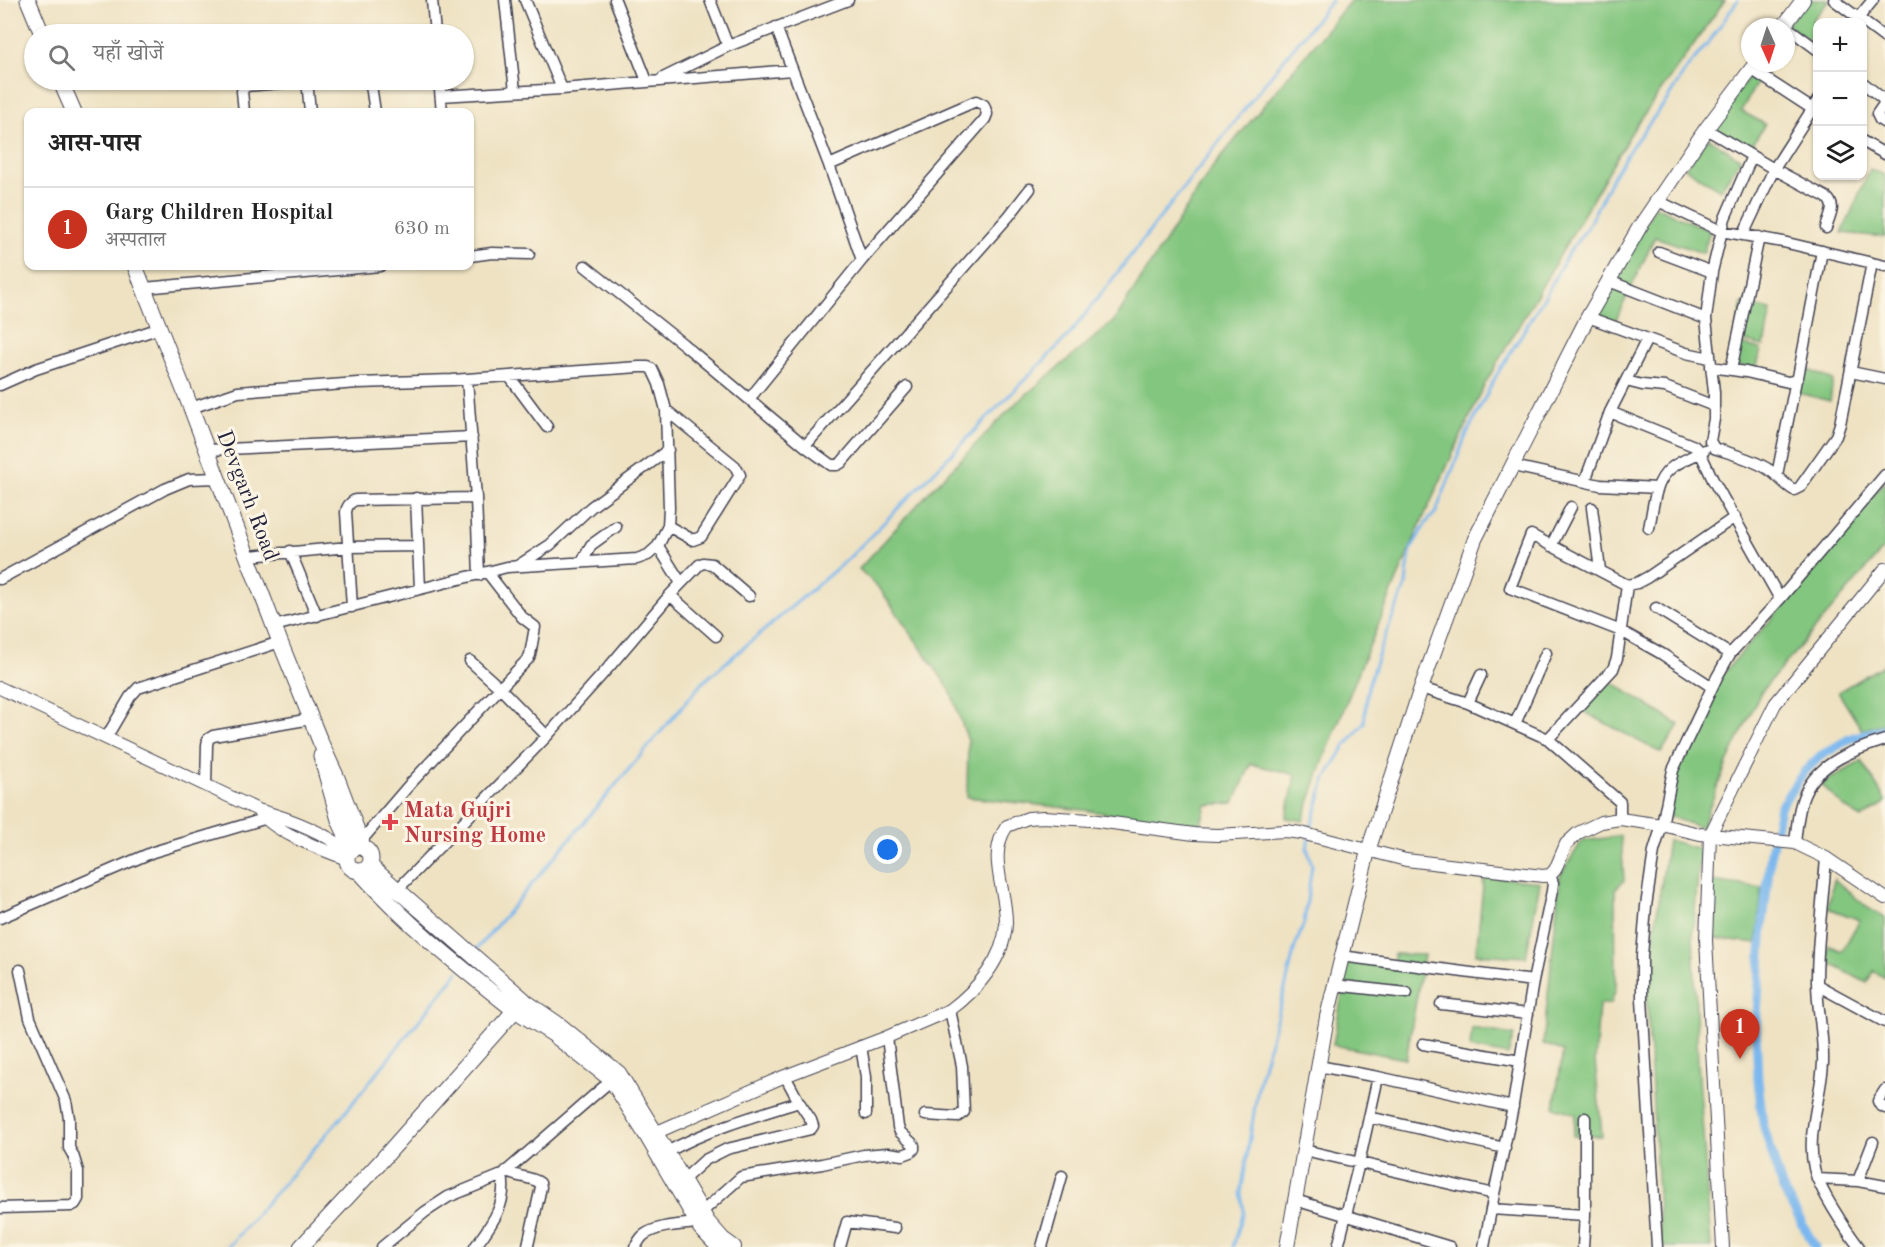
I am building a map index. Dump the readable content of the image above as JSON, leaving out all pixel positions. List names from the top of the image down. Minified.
{"streets":{"main road":["Devgarh Road"]},"places":{"health":["Mata Gujri Nursing Home"]},"north":"bottom","page":{"map_buttons":["+","−"],"search":"यहाँ खोजें","heading":"आस-पास","list":[{"mark":"1","name":"Garg Children Hospital","note":"अस्पताल","value":"630 m"}],"pins":"1"}}
